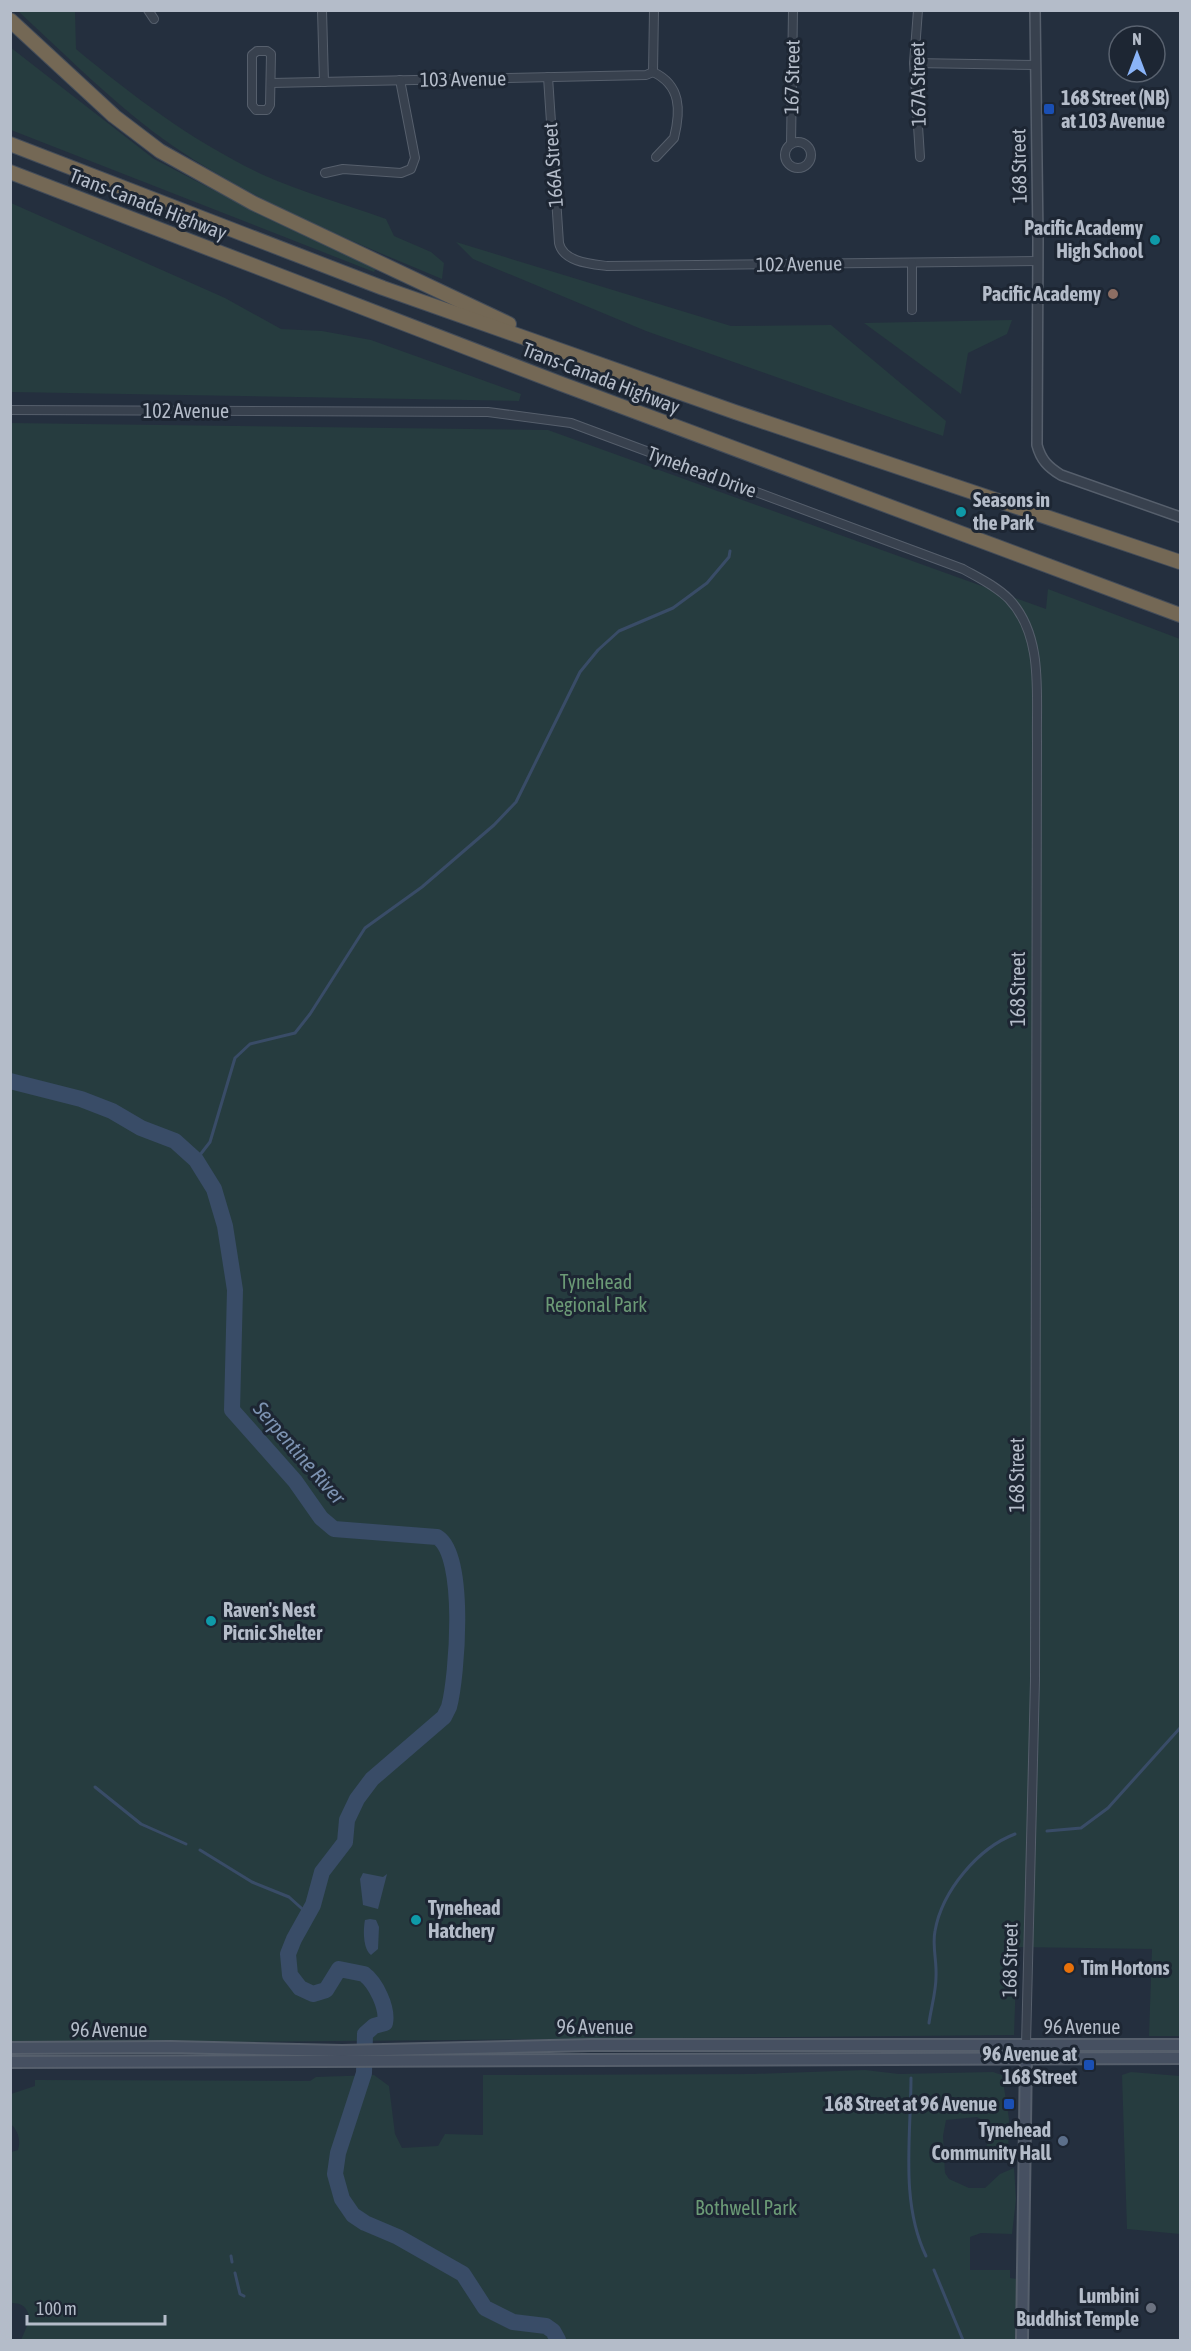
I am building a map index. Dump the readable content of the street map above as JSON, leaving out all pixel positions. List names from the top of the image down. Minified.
{"streets":{"highway":["Trans-Canada Highway"],"main road":["168 Street","96 Avenue"],"street":["167 Street","103 Avenue","167A Street","166A Street","102 Avenue","Tynehead Drive"]},"crossings":[["103 Avenue","166A Street"],["166A Street","102 Avenue"],["168 Street","102 Avenue"],["168 Street","Tynehead Drive"],["168 Street","96 Avenue"],["102 Avenue","Tynehead Drive"]],"water":["Serpentine River"],"parks":["Tynehead Regional Park","Bothwell Park"],"places":{"transit":["168 Street (NB) at 103 Avenue","96 Avenue at 168 Street","168 Street at 96 Avenue"],"other":["Pacific Academy High School","Pacific Academy","Seasons in the Park","Raven's Nest Picnic Shelter","Tynehead Hatchery","Tim Hortons","Tynehead Community Hall","Lumbini Buddhist Temple"]},"scale_bar":"100 m","north":"top"}
